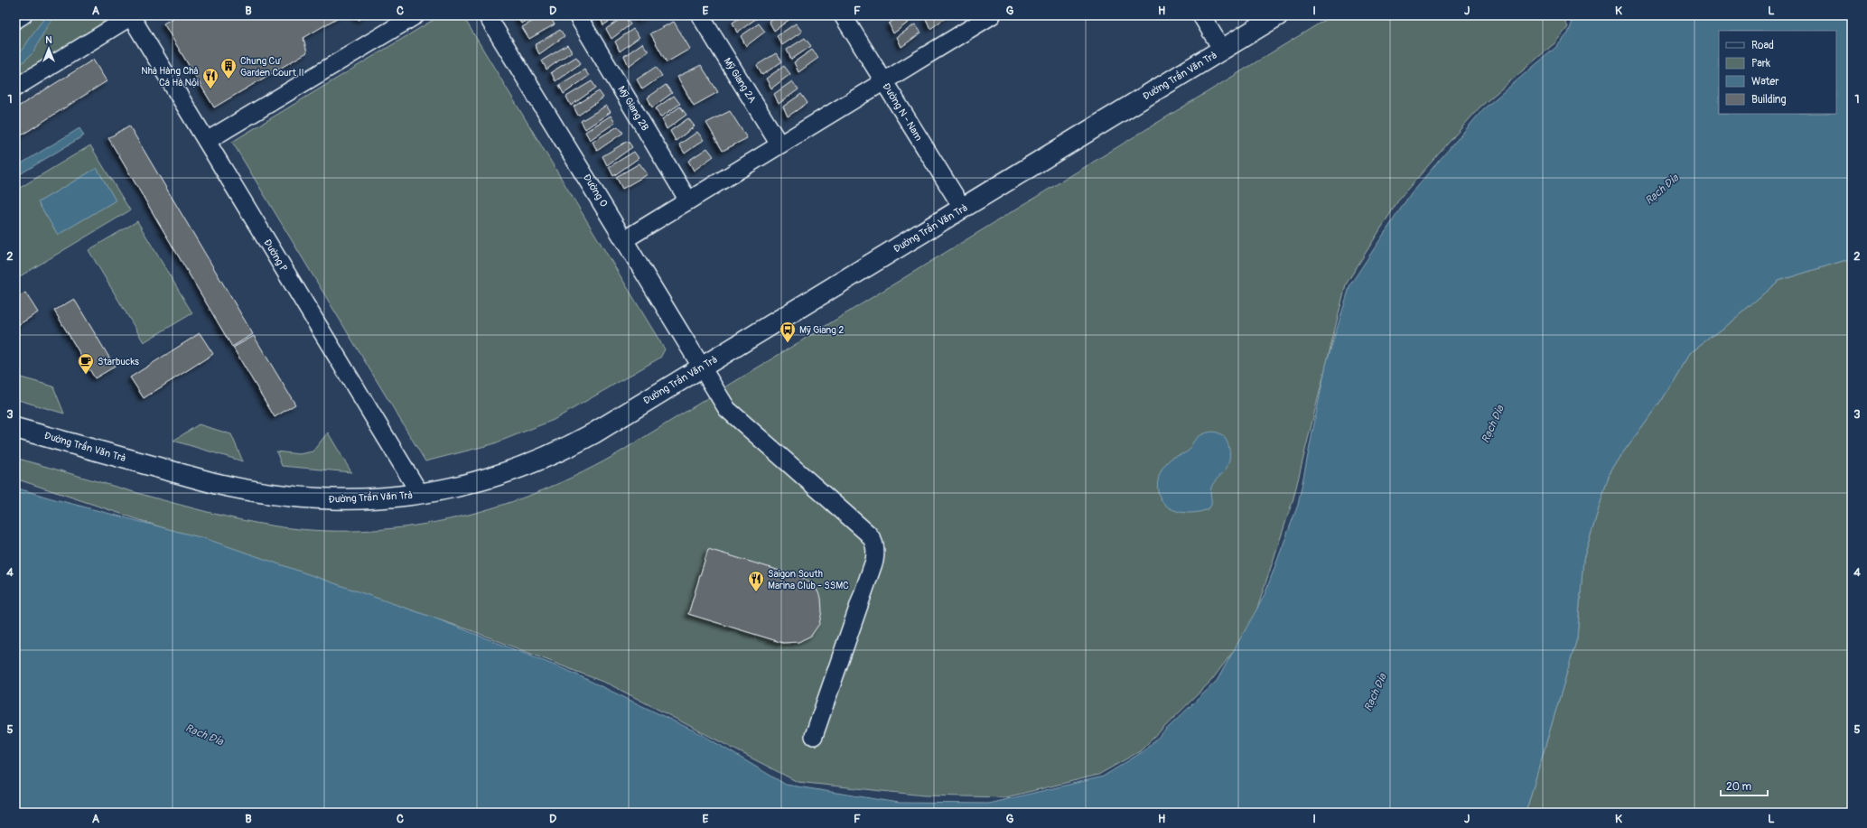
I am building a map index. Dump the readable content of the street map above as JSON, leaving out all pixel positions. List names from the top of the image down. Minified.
{"streets":{"main road":["Đường Trần Văn Trà"],"street":["Mỹ Giang 2A","Mỹ Giang 2B","Đường N - Nam","Đường O","Đường P"]},"crossings":[["Đường Trần Văn Trà","Đường N - Nam"],["Đường Trần Văn Trà","Đường O"],["Đường Trần Văn Trà","Đường P"]],"water":["Rạch Đỉa"],"places":{"building":["Chung Cư Garden Court II"],"restaurant":["Nhà Hàng Chả Cá Hà Nội","Saigon South Marina Club - SSMC"],"bus stop":["Mỹ Giang 2"],"cafe":["Starbucks"]},"legend":["Road","Park","Water","Building"],"scale_bar":"20 m","north":"top","grid":{"columns":["A","B","C","D","E","F","G","H","I","J","K","L"],"rows":["1","2","3","4","5"]}}
